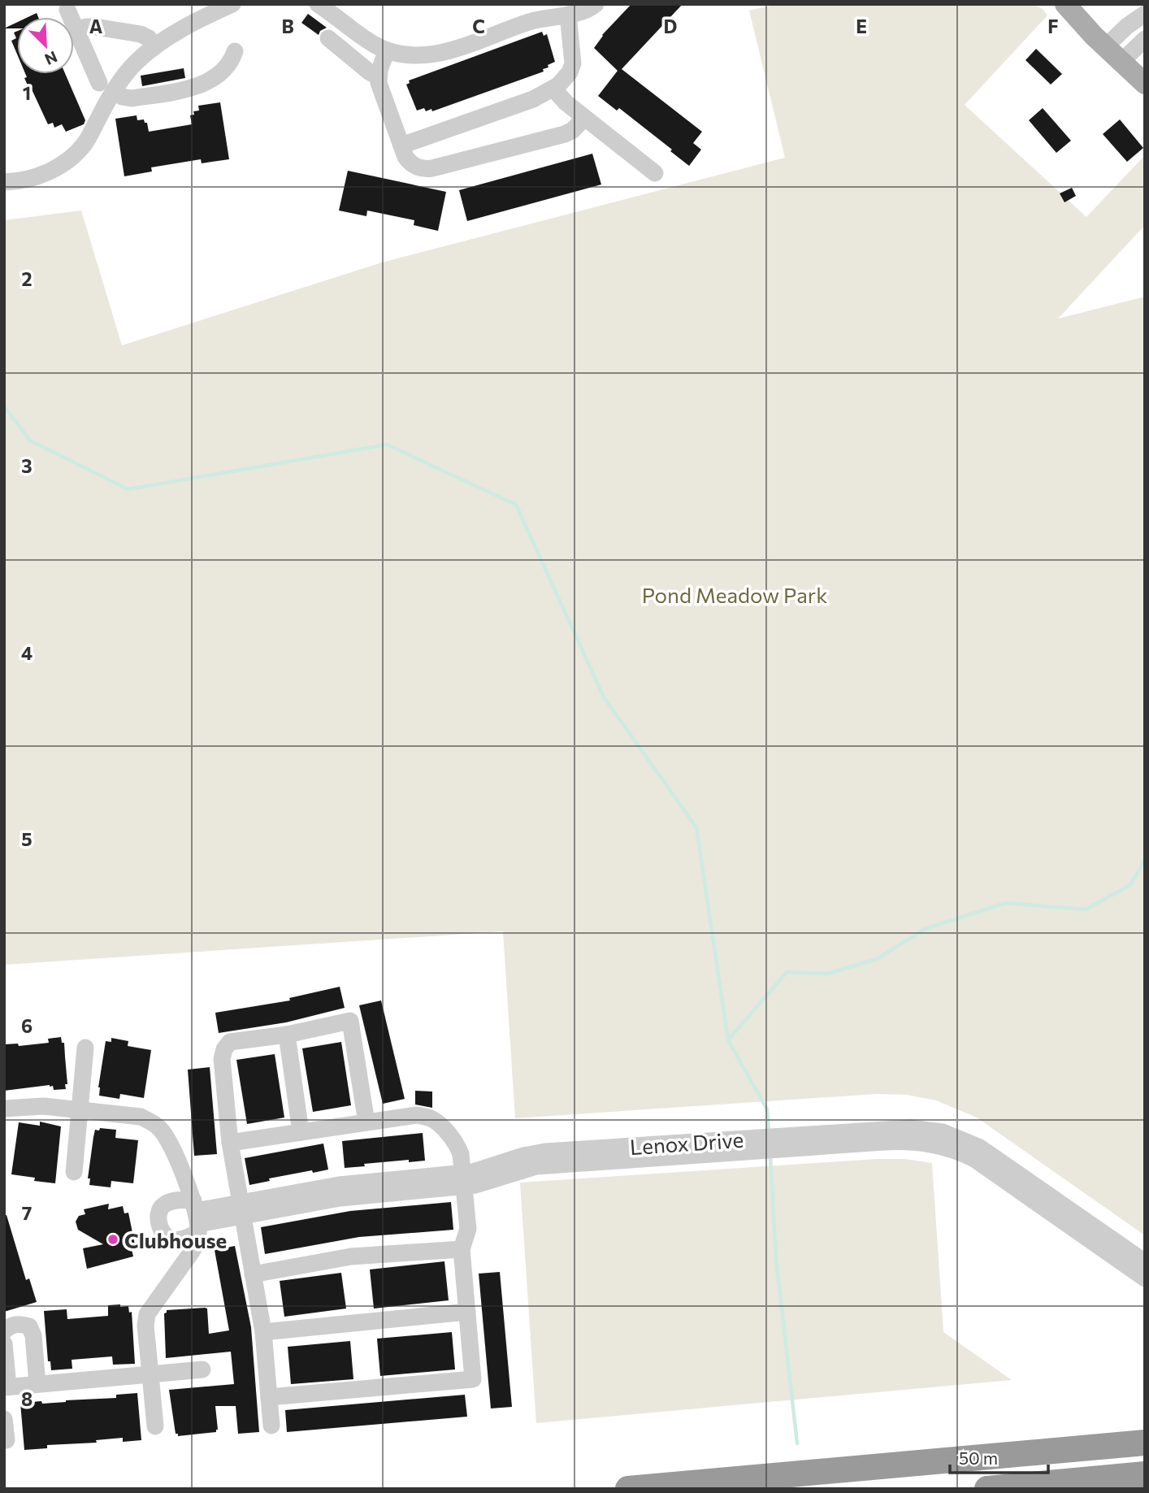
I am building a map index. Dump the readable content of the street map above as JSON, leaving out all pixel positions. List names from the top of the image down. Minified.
{"streets":{"street":["Lenox Drive"]},"parks":["Pond Meadow Park"],"places":["Clubhouse"],"scale_bar":"50 m","north":"bottom right","grid":{"columns":["A","B","C","D","E","F"],"rows":["1","2","3","4","5","6","7","8"]}}
